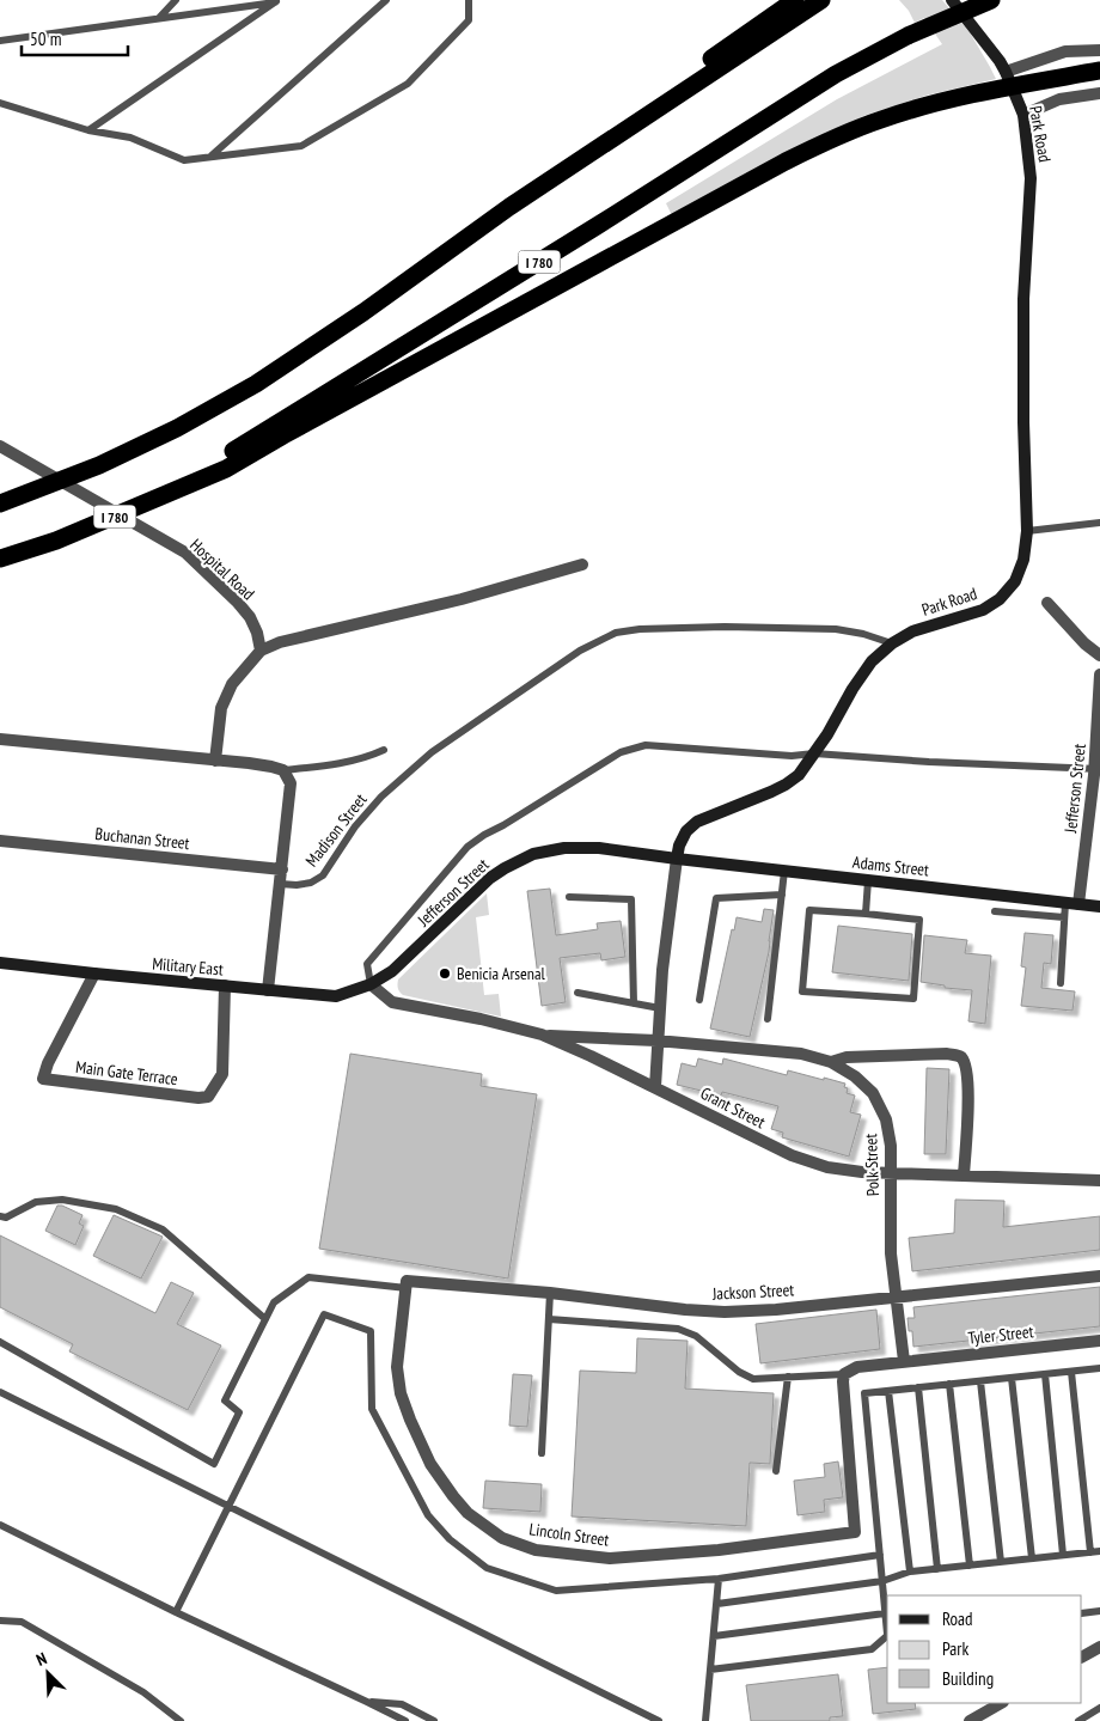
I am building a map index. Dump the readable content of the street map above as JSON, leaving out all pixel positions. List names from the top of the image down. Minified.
{"streets":{"highway":["I 780"],"street":["Park Road","Hospital Road","Jefferson Street","Buchanan Street","Adams Street","Military East","Main Gate Terrace","Grant Street","Polk Street","Jackson Street","Tyler Street","Lincoln Street"],"lane":["Madison Street"]},"crossings":[["Park Road","Jefferson Street"],["Park Road","Madison Street"],["Park Road","Adams Street"],["Park Road","Grant Street"],["Park Road","Polk Street"],["Jefferson Street","Adams Street"],["Jefferson Street","Military East"],["Jefferson Street","Grant Street"],["Military East","Main Gate Terrace"],["Military East","Grant Street"],["Grant Street","Polk Street"],["Polk Street","Jackson Street"],["Polk Street","Tyler Street"],["Jackson Street","Lincoln Street"]],"places":["Benicia Arsenal"],"legend":["Road","Park","Building"],"scale_bar":"50 m","north":"top left"}
